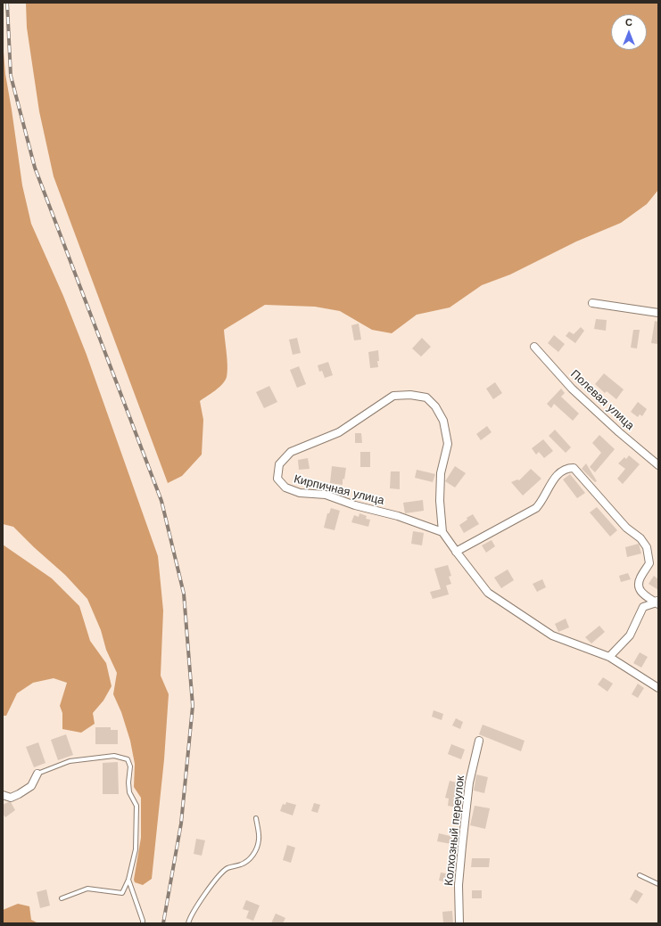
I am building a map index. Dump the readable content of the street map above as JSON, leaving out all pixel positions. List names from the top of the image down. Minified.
{"streets":{"street":["Полевая улица","Кирпичная улица","Колхозный переулок"]},"north":"top"}
